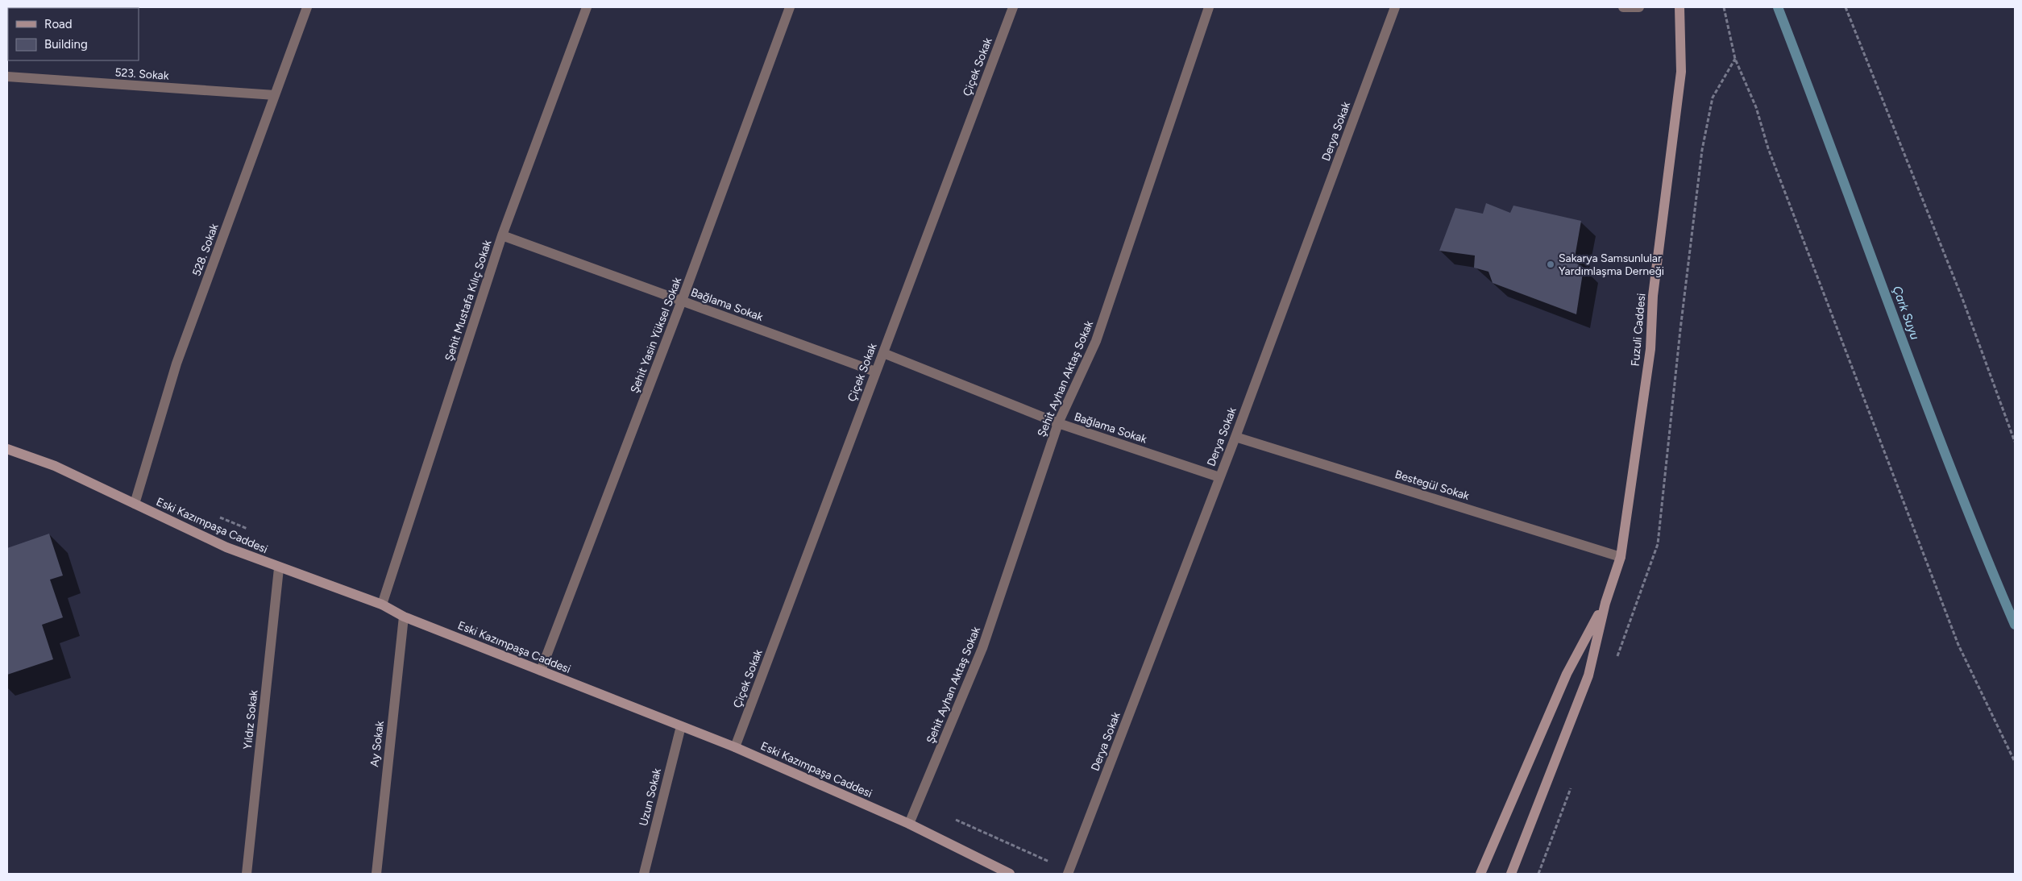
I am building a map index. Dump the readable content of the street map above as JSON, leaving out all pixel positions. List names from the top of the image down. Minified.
{"streets":{"street":["Çiçek Sokak","523. Sokak","Derya Sokak","528. Sokak","Şehit Mustafa Kılıç Sokak","Bağlama Sokak","Fuzuli Caddesi","Şehit Yasin Yüksel Sokak","Şehit Ayhan Aktaş Sokak","Bestegül Sokak","Eski Kazımpaşa Caddesi","Yıldız Sokak","Ay Sokak","Uzun Sokak"]},"crossings":[["Çiçek Sokak","Bağlama Sokak"],["Çiçek Sokak","Eski Kazımpaşa Caddesi"],["523. Sokak","528. Sokak"],["Derya Sokak","Bağlama Sokak"],["Derya Sokak","Bestegül Sokak"],["528. Sokak","Eski Kazımpaşa Caddesi"],["Şehit Mustafa Kılıç Sokak","Bağlama Sokak"],["Şehit Mustafa Kılıç Sokak","Eski Kazımpaşa Caddesi"],["Bağlama Sokak","Şehit Yasin Yüksel Sokak"],["Bağlama Sokak","Şehit Ayhan Aktaş Sokak"],["Fuzuli Caddesi","Bestegül Sokak"],["Şehit Yasin Yüksel Sokak","Eski Kazımpaşa Caddesi"],["Şehit Ayhan Aktaş Sokak","Eski Kazımpaşa Caddesi"],["Eski Kazımpaşa Caddesi","Yıldız Sokak"],["Eski Kazımpaşa Caddesi","Ay Sokak"],["Eski Kazımpaşa Caddesi","Uzun Sokak"]],"water":["Çark Suyu"],"places":["Sakarya Samsunlular Yardımlaşma Derneği"],"legend":["Road","Building"]}
